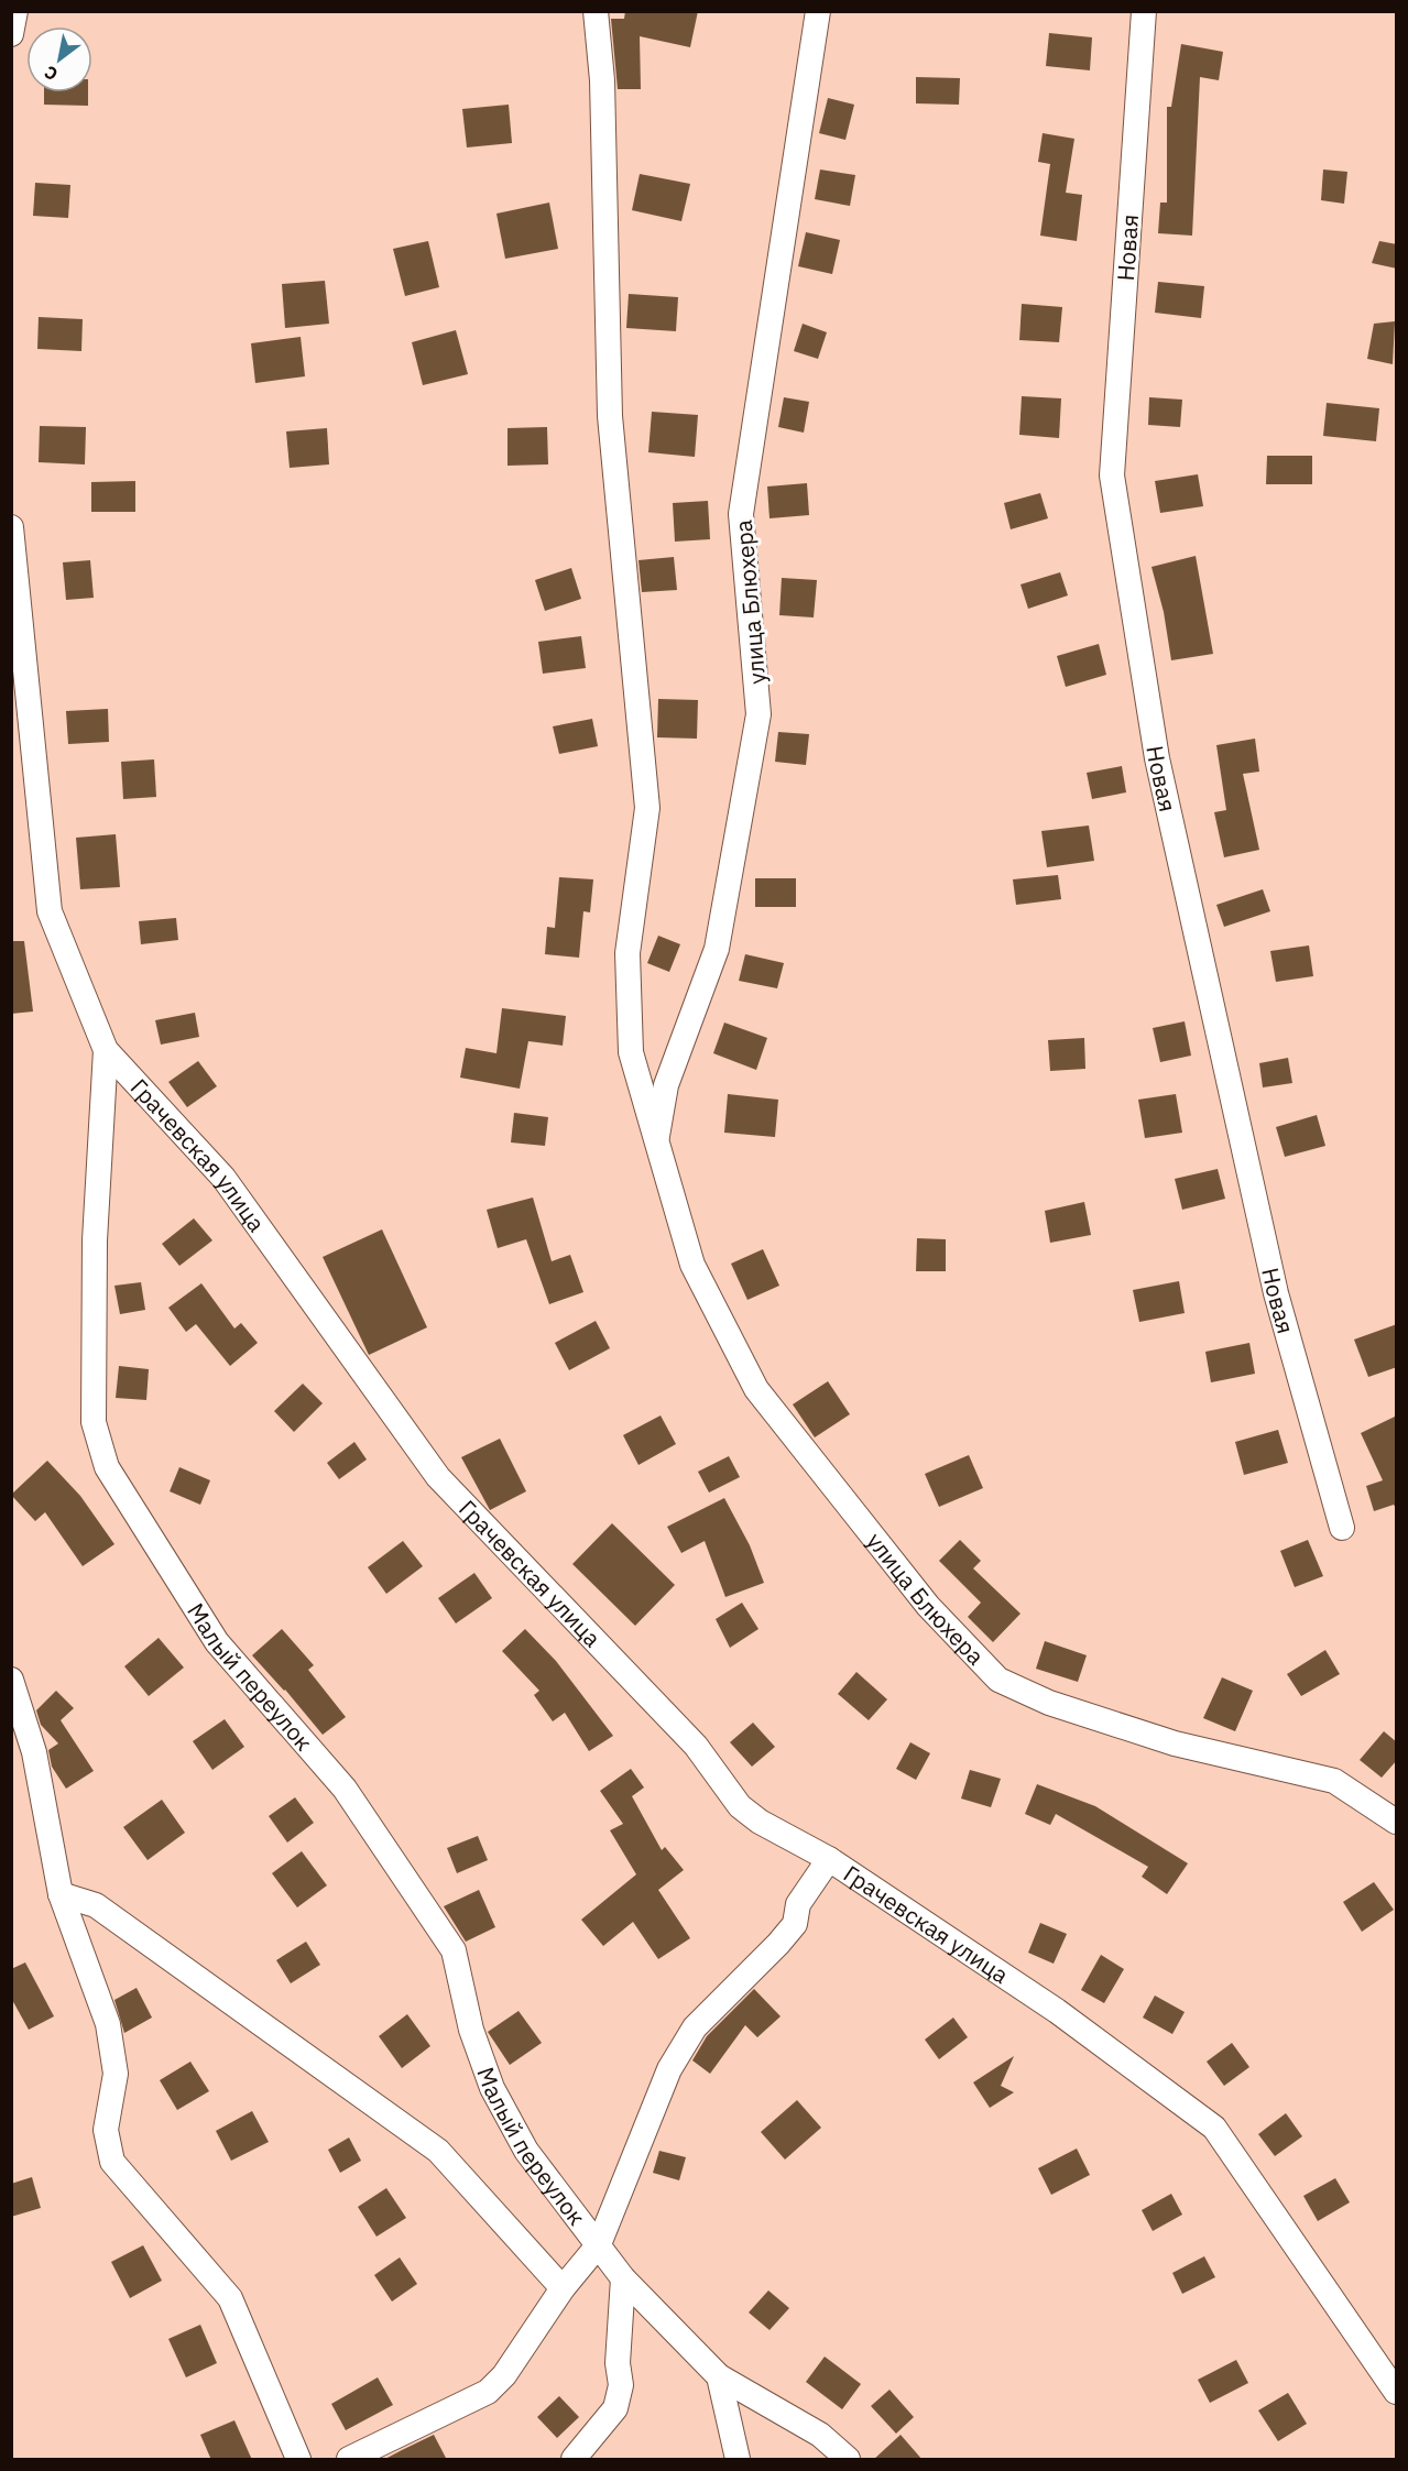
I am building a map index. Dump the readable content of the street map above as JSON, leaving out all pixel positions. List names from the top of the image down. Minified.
{"streets":{"street":["Новая","улица Блюхера","Грачевская улица","Малый переулок"]},"crossings":[["Грачевская улица","Малый переулок"]],"north":"bottom left"}
